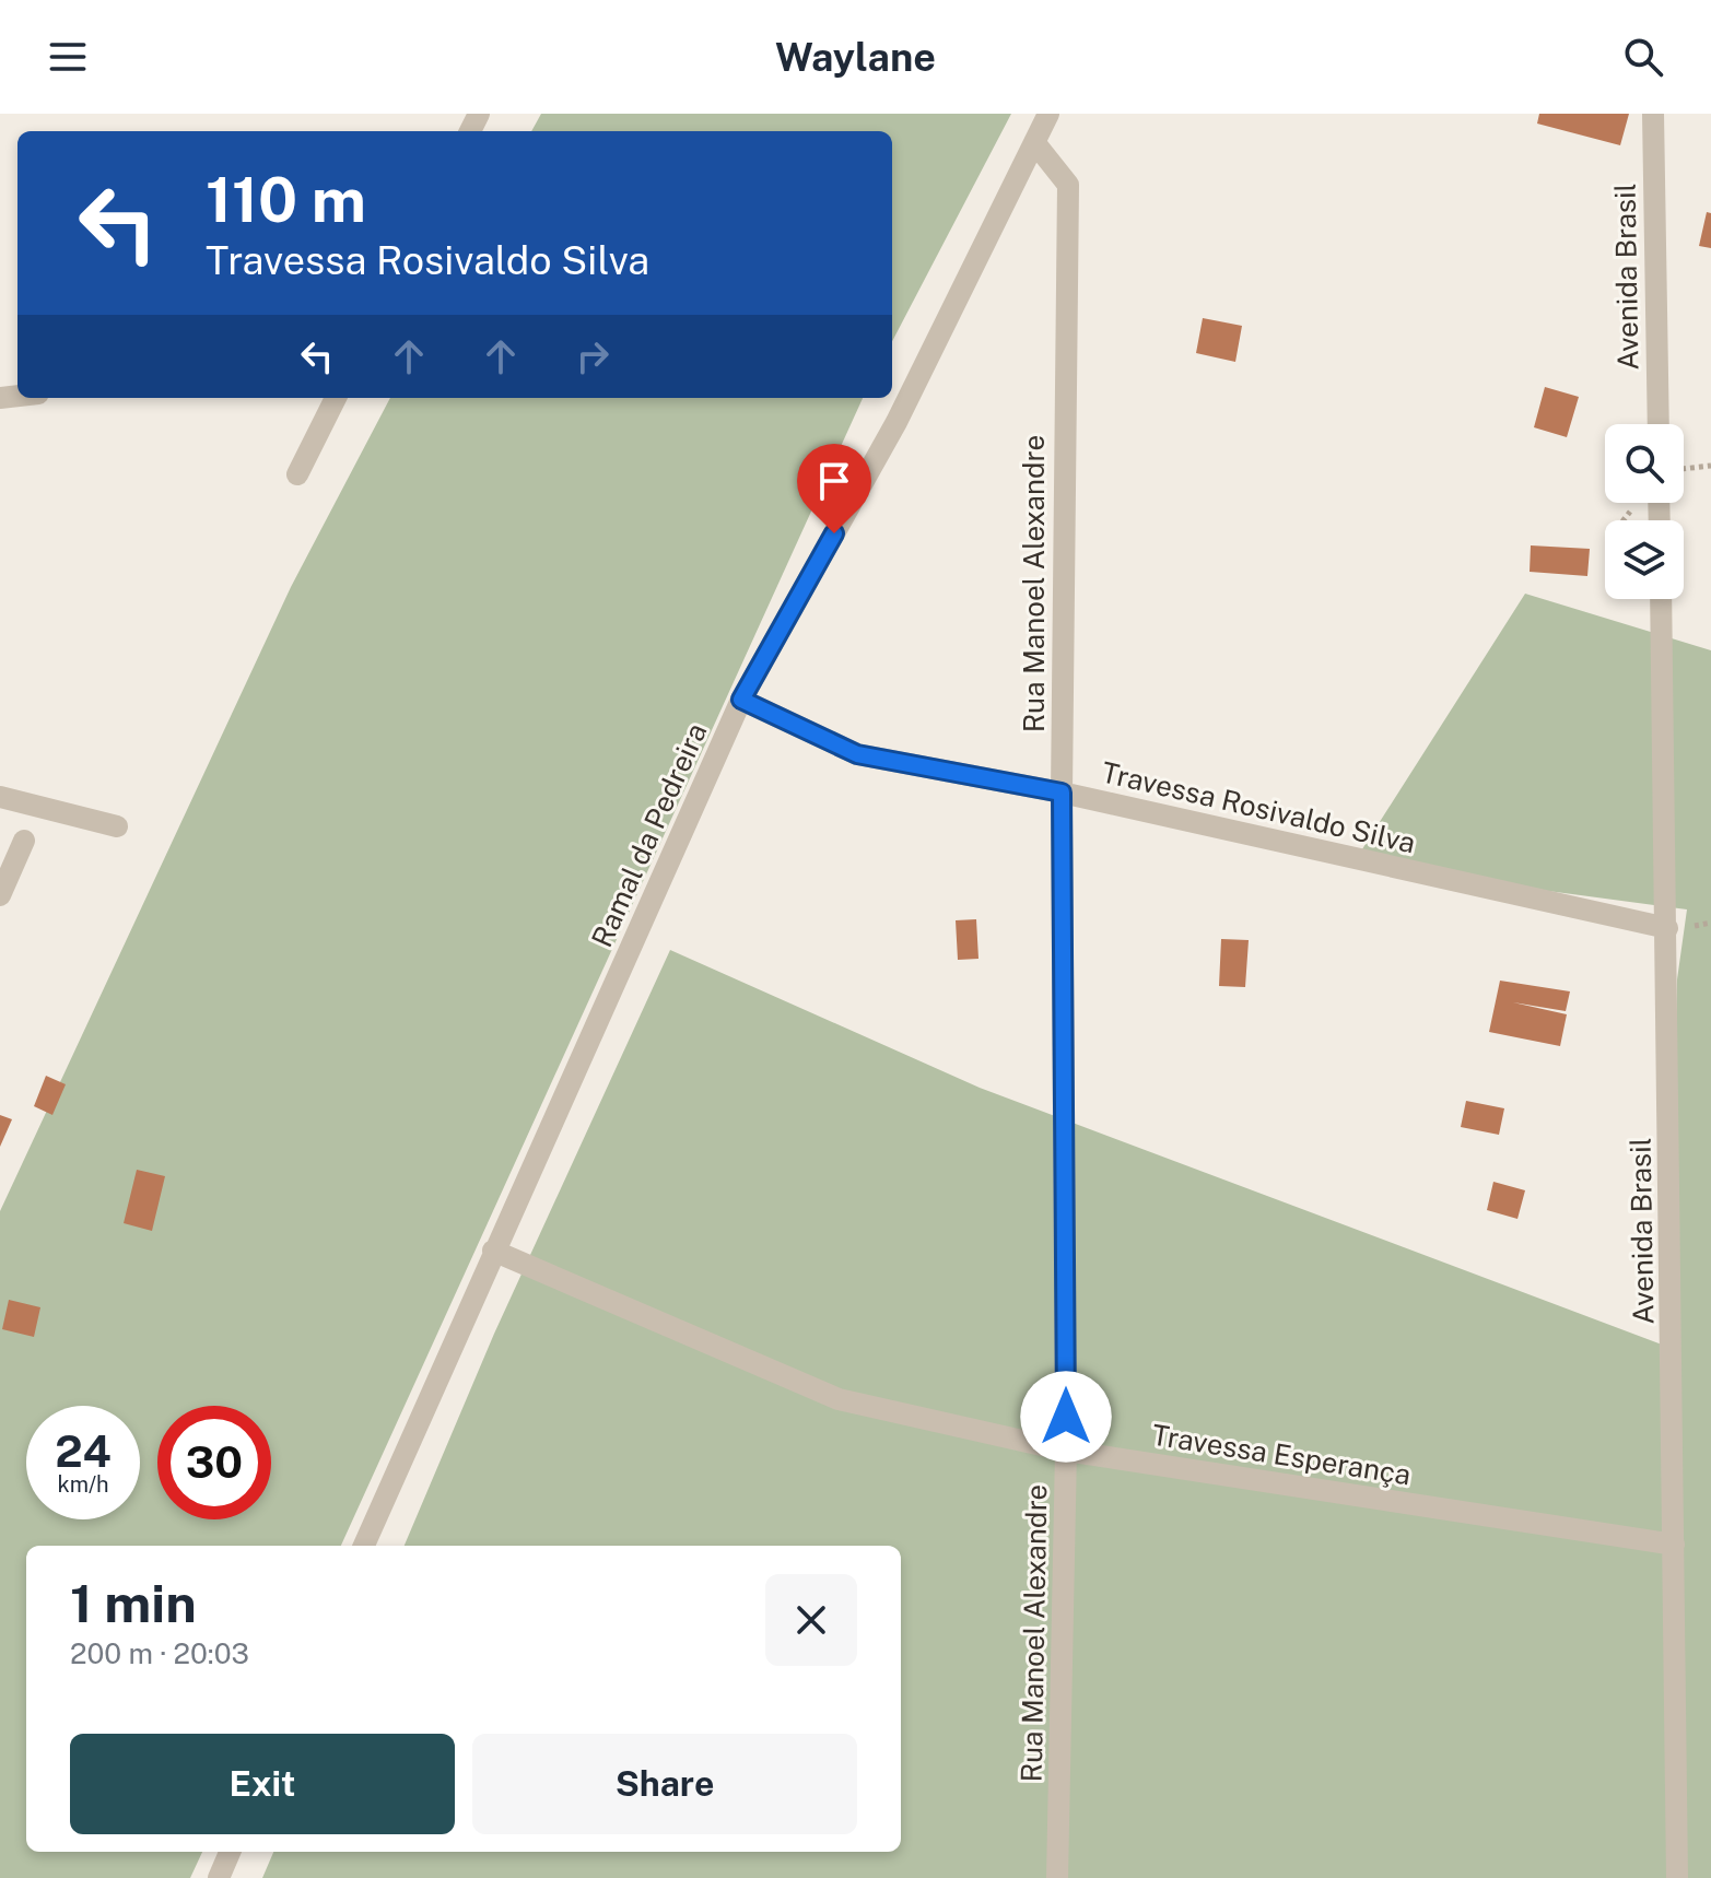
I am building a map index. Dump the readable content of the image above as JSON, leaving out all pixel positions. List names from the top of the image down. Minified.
{"streets":{"street":["Avenida Brasil","Rua Manoel Alexandre","Travessa Rosivaldo Silva","Ramal da Pedreira","Travessa Esperança"]},"crossings":[["Avenida Brasil","Travessa Rosivaldo Silva"],["Avenida Brasil","Travessa Esperança"],["Rua Manoel Alexandre","Travessa Rosivaldo Silva"],["Rua Manoel Alexandre","Ramal da Pedreira"],["Rua Manoel Alexandre","Travessa Esperança"],["Travessa Rosivaldo Silva","Ramal da Pedreira"],["Ramal da Pedreira","Travessa Esperança"]],"page":{"header":"Waylane","turn":["110 m","Travessa Rosivaldo Silva"],"speed":"24 km/h","limit":"30","heading":["1 min","200 m · 20:03"],"buttons":["Exit","Share"]}}
